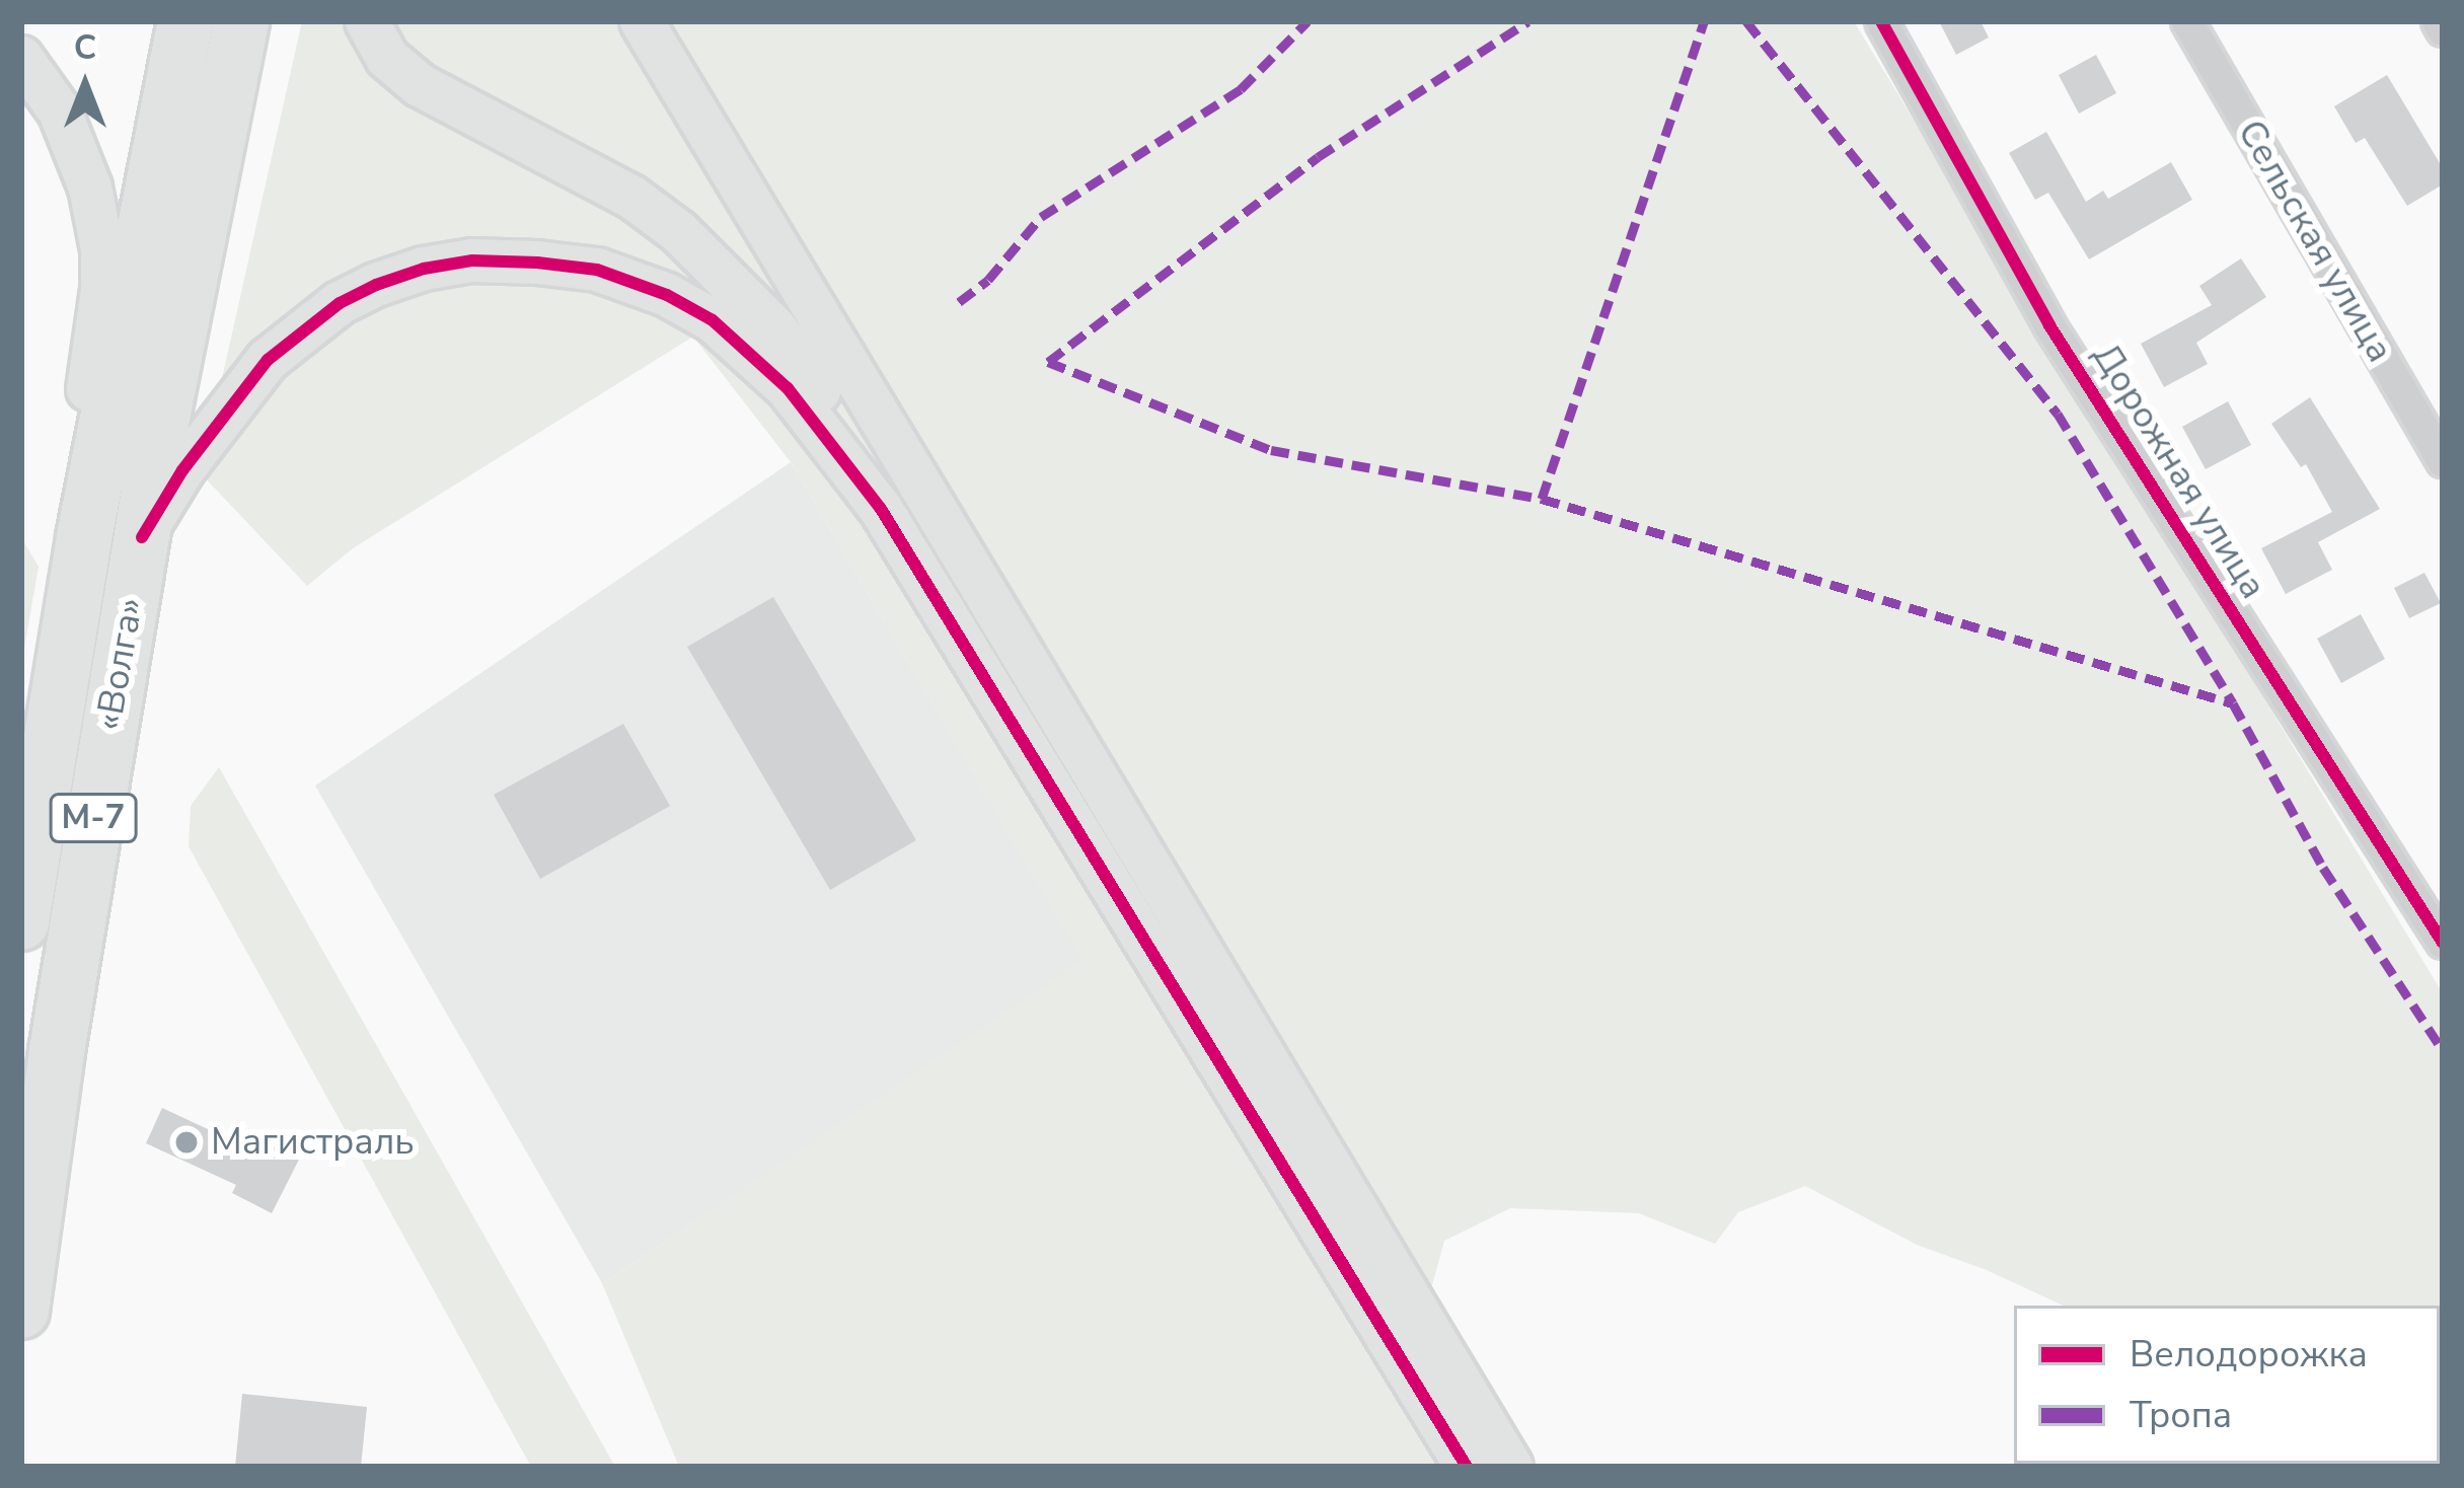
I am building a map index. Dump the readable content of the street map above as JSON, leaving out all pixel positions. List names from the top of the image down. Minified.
{"streets":{"highway":["«Волга»","М-7"],"street":["Сельская улица","Дорожная улица"]},"places":["Магистраль"],"legend":["Велодорожка","Тропа"],"north":"top"}
